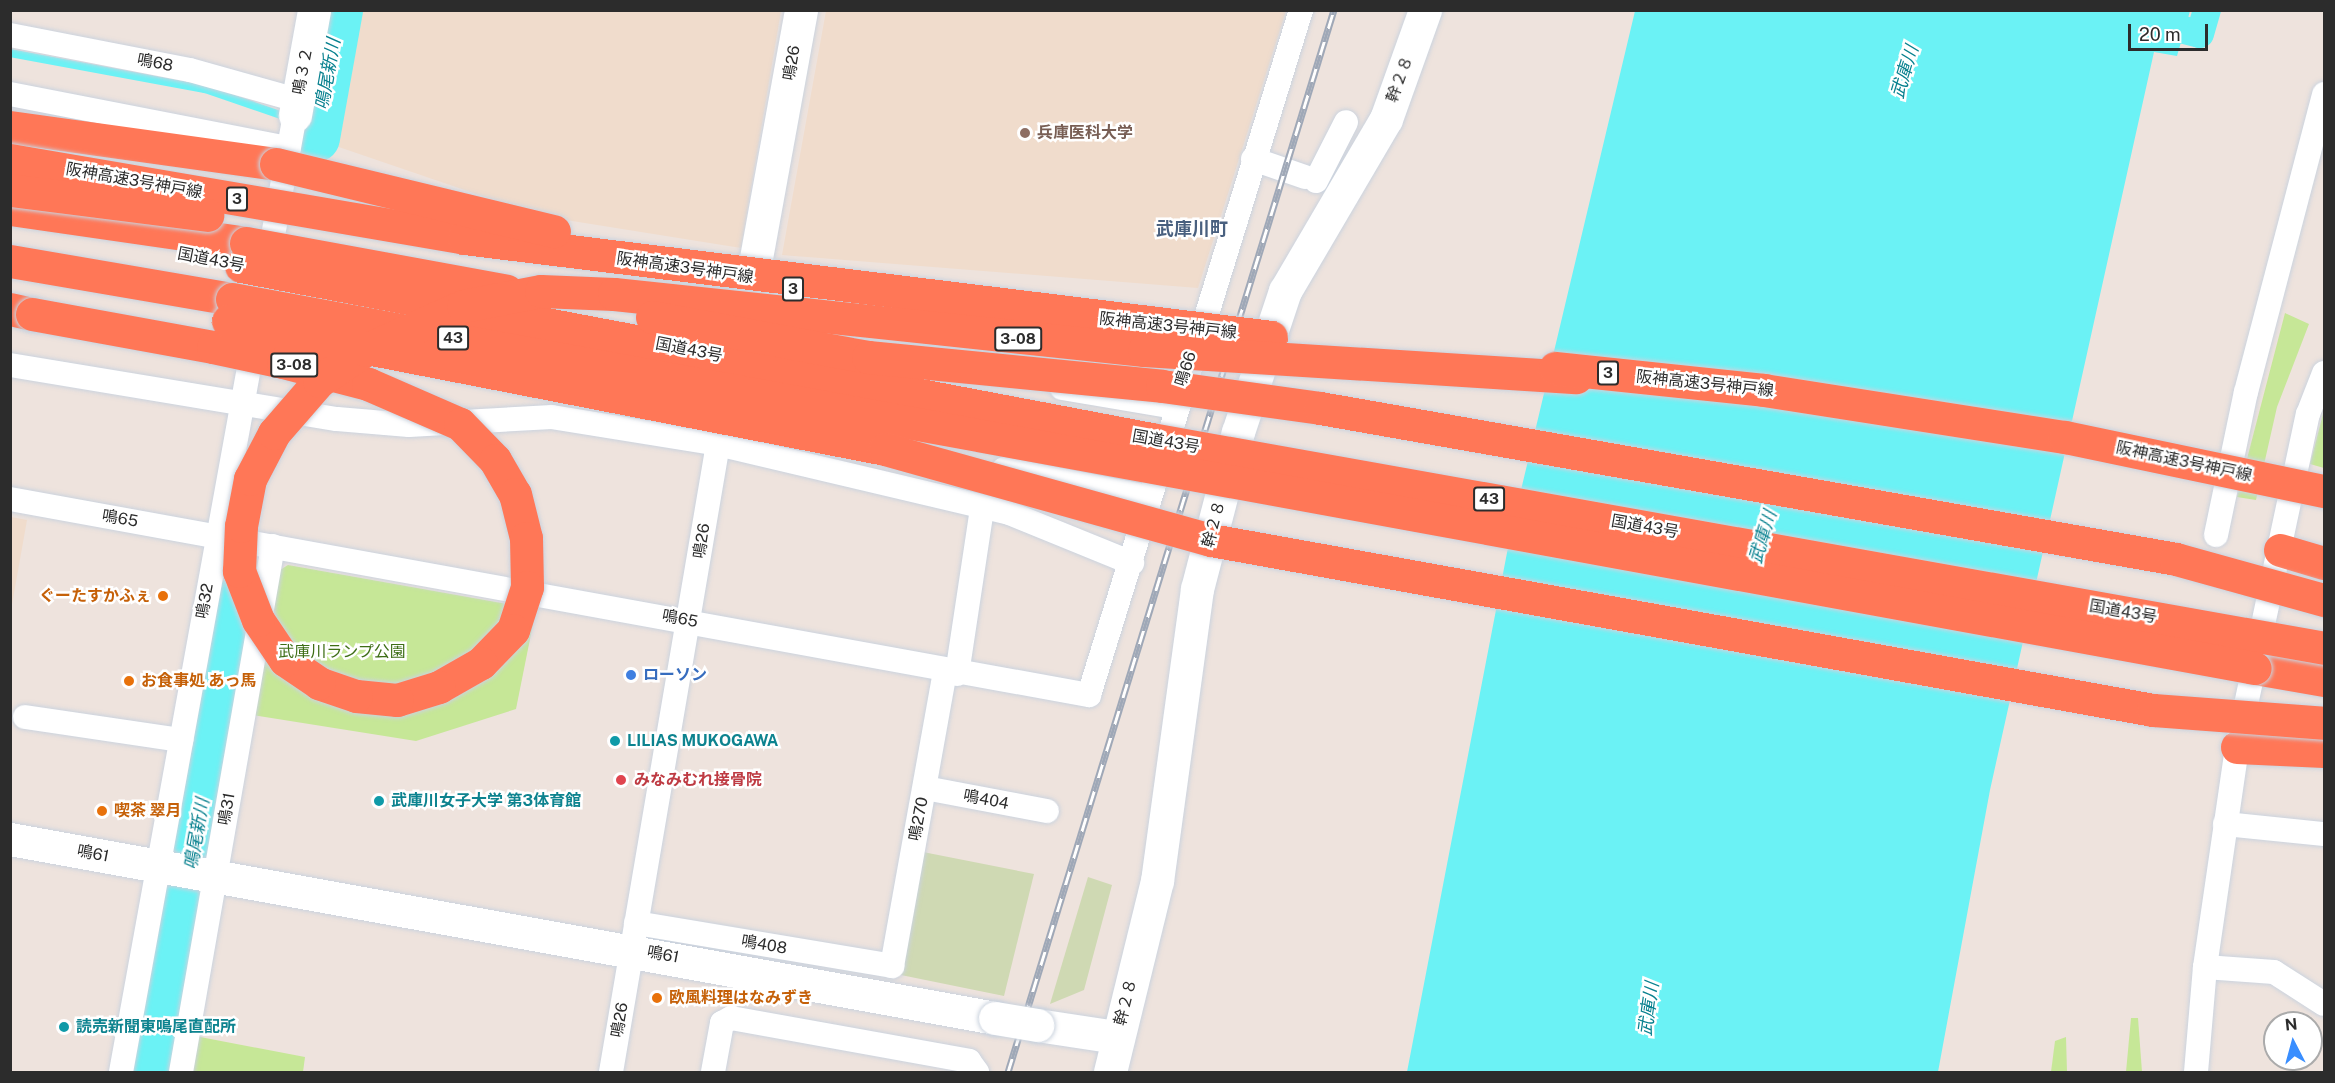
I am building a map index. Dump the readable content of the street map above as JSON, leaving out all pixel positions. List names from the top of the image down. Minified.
{"streets":{"highway":["阪神高速3号神戸線","3","国道43号","43","3-08"],"street":["鳴68","鳴26","鳴３２","幹２８","鳴66","鳴65","鳴32","鳴404","鳴31","鳴270","鳴61","鳴408"]},"crossings":[["鳴68","鳴３２"],["鳴68","鳴32"],["鳴26","阪神高速3号神戸線"],["鳴26","鳴65"],["鳴26","鳴61"],["鳴26","鳴408"],["鳴３２","鳴32"],["幹２８","鳴61"],["阪神高速3号神戸線","3-08"],["鳴66","鳴65"],["鳴65","鳴32"],["鳴65","鳴31"],["鳴65","鳴270"],["鳴32","鳴61"],["鳴404","鳴270"],["鳴31","鳴61"],["鳴270","鳴408"],["鳴61","鳴408"]],"districts":["武庫川町"],"water":["武庫川","鳴尾新川"],"parks":["武庫川ランプ公園"],"places":["兵庫医科大学","ぐーたすかふぇ","ローソン","お食事処 あっ馬","LILIAS MUKOGAWA","みなみむれ接骨院","武庫川女子大学 第3体育館","喫茶 翠月","欧風料理はなみずき","読売新聞東鳴尾直配所"],"scale_bar":"20 m","north":"top"}
